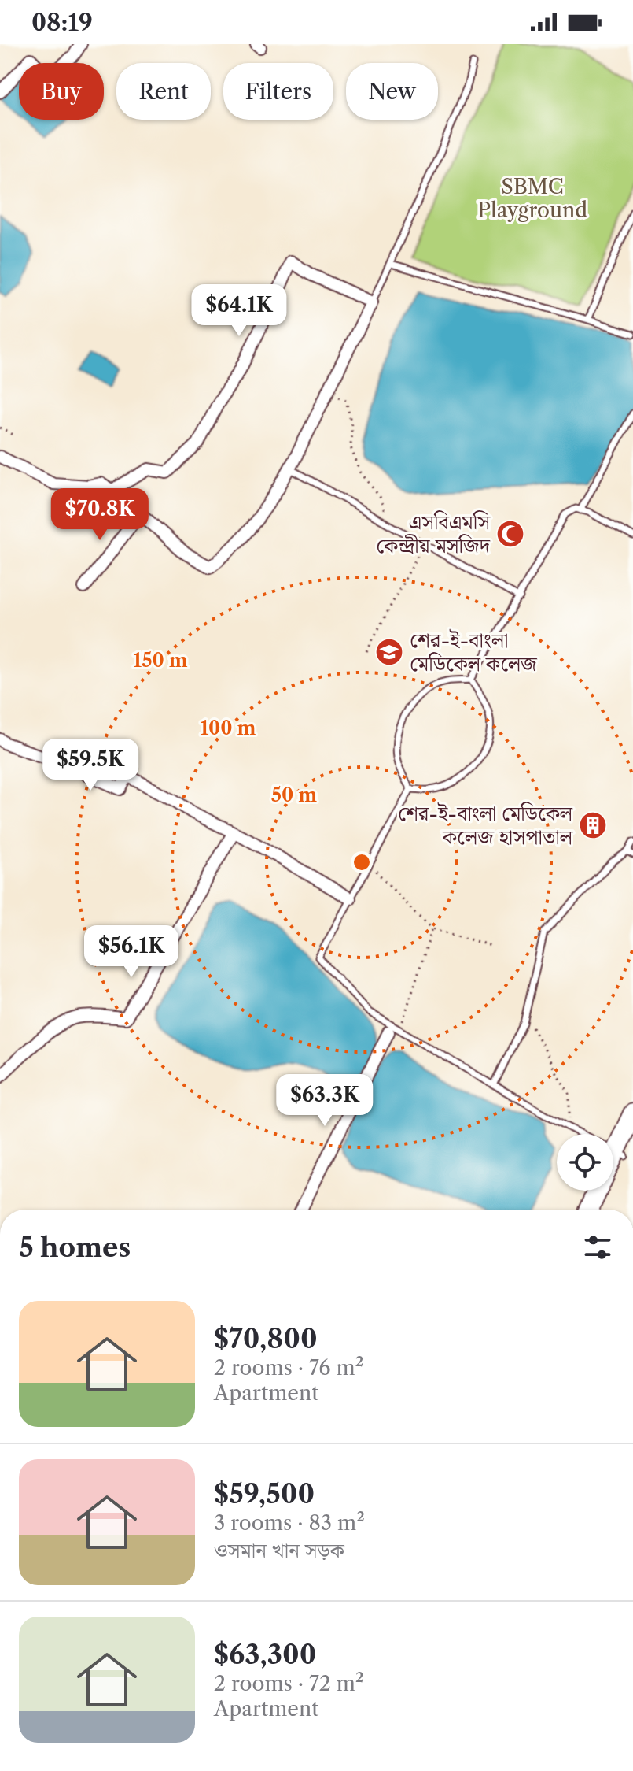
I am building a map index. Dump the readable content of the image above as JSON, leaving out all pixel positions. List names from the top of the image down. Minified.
{"parks":["SBMC Playground"],"places":{"mosque":["এসবিএমসি কেন্দ্রীয় মসজিদ"],"school or university":["শের-ই-বাংলা মেডিকেল কলেজ"],"building":["শের-ই-বাংলা মেডিকেল কলেজ হাসপাতাল"]},"page":{"status":"08:19","chip":["Buy","Rent","Filters","New"],"price":["$64.1K","$70.8K","$59.5K","$56.1K","$63.3K"],"heading":"5 homes","list":[{"name":"$70,800","note":"2 rooms · 76 m² · Apartment"},{"name":"$59,500","note":"3 rooms · 83 m² · ওসমান খান সড়ক"},{"name":"$63,300","note":"2 rooms · 72 m² · Apartment"}]},"rings":["150 m","100 m","50 m"]}
